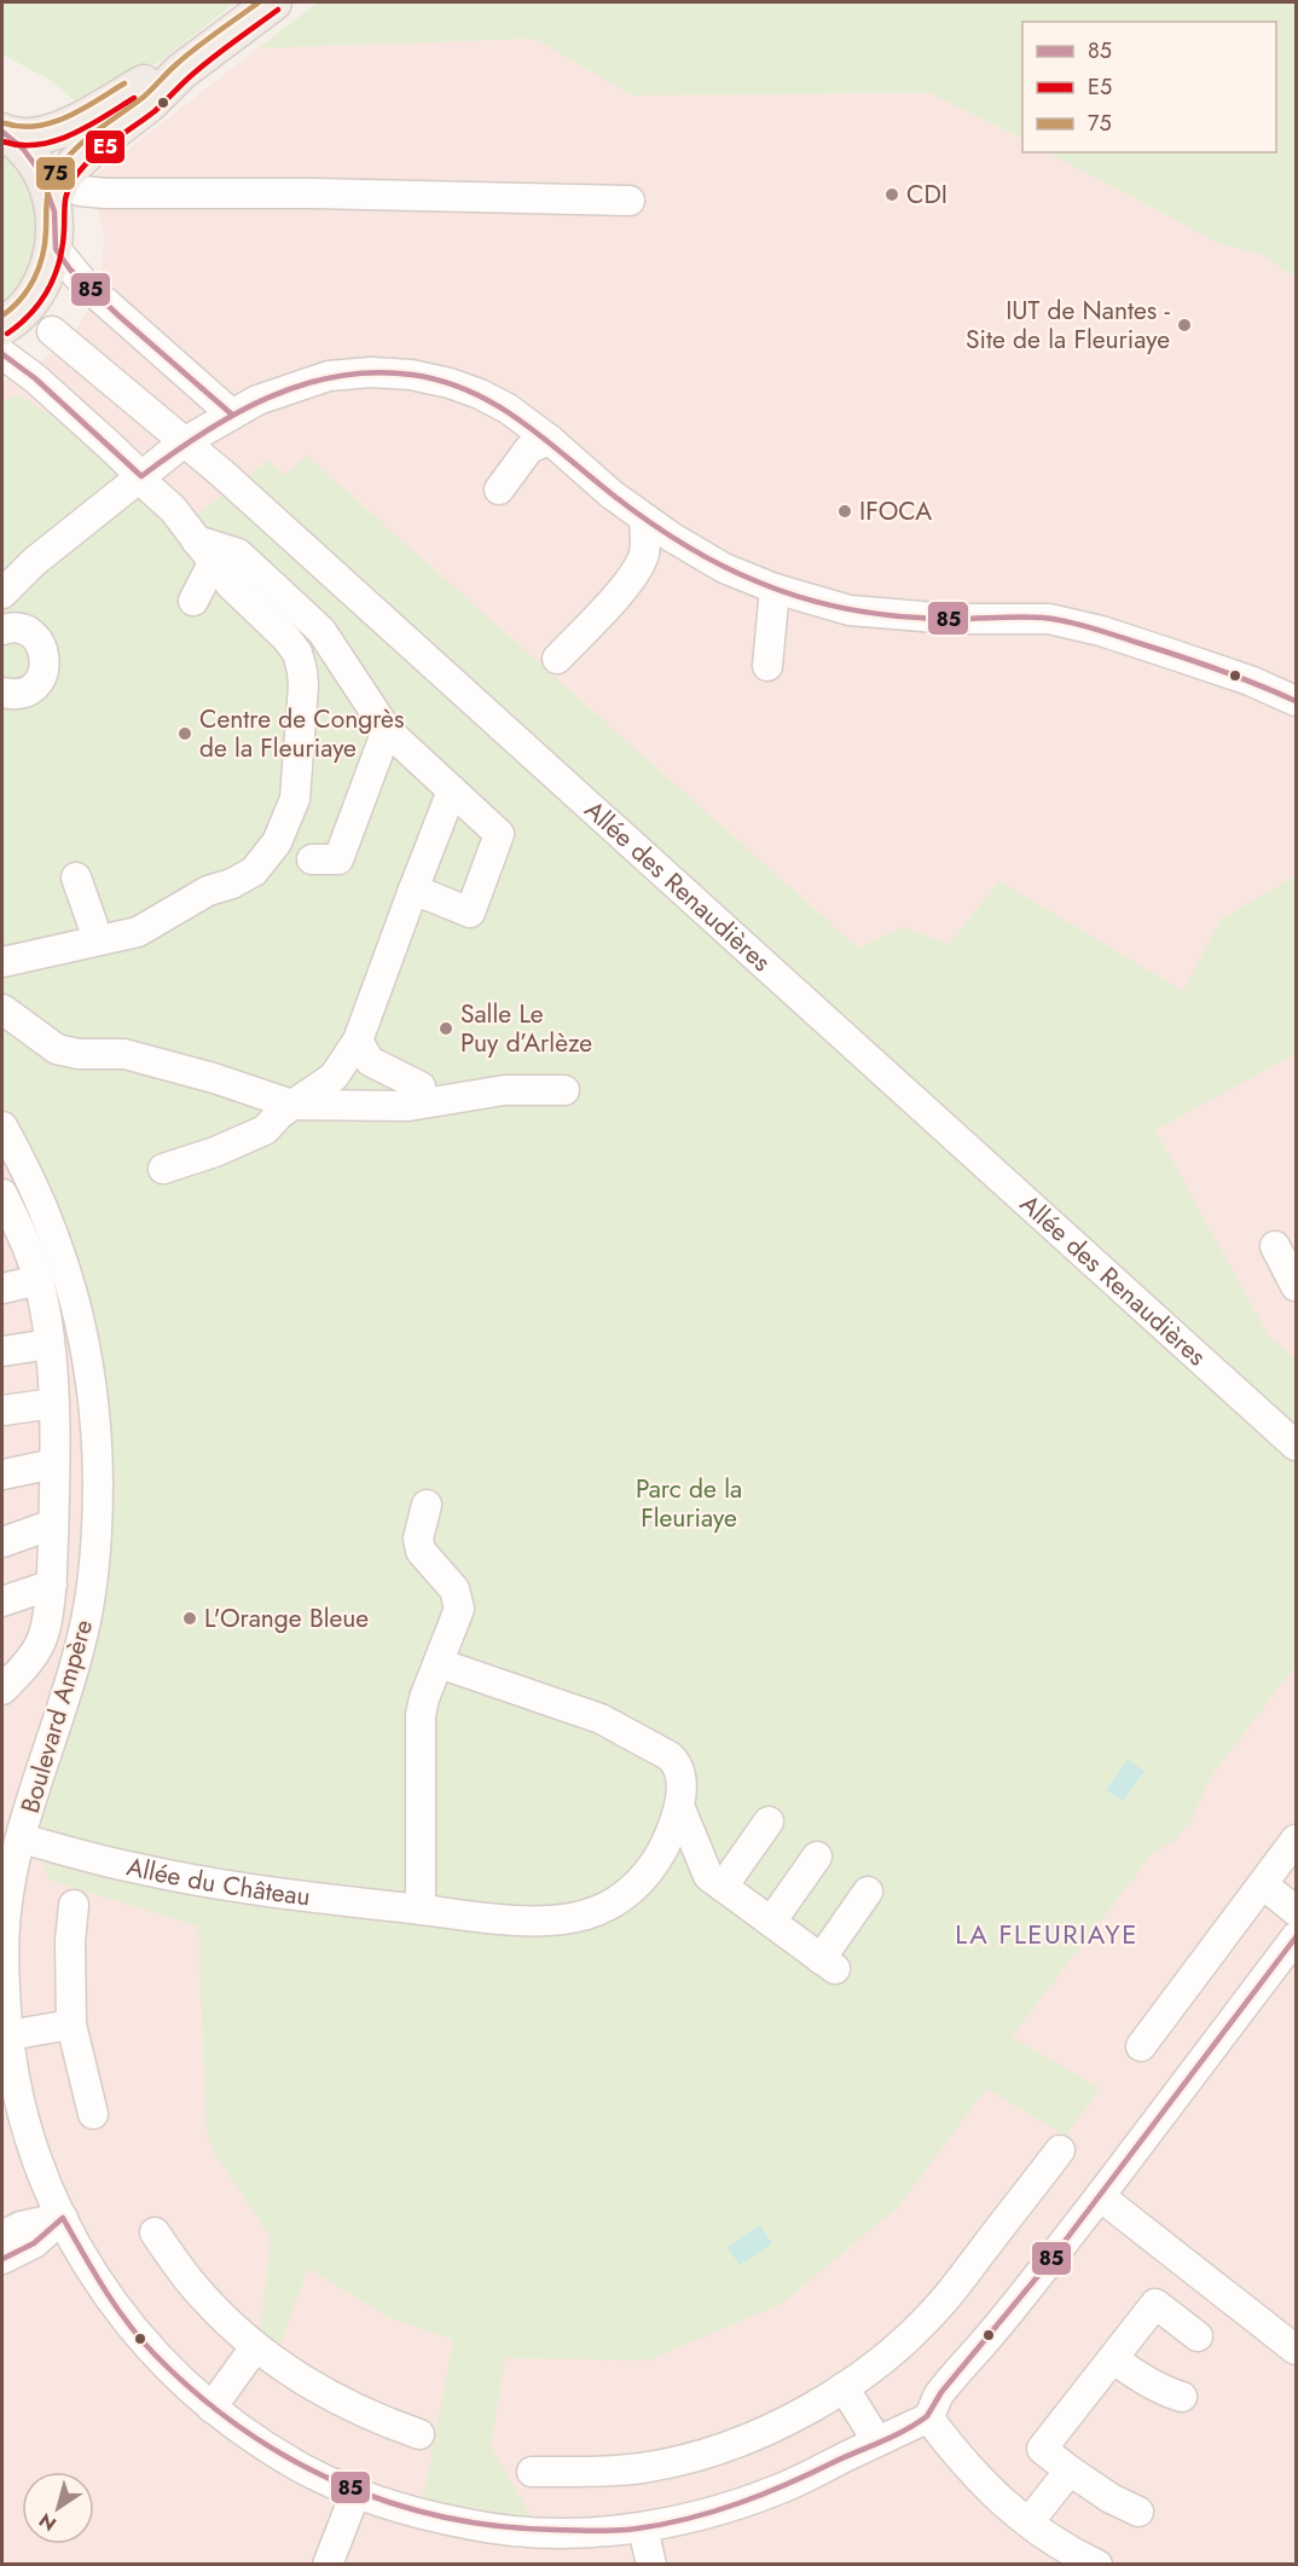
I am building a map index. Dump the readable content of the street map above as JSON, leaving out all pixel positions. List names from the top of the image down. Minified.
{"streets":{"street":["Allée des Renaudières","Boulevard Ampère","Allée du Château"]},"crossings":[["Boulevard Ampère","Allée du Château"]],"districts":["LA FLEURIAYE"],"parks":["Parc de la Fleuriaye"],"places":["CDI","IUT de Nantes - Site de la Fleuriaye","IFOCA","Centre de Congrès de la Fleuriaye","Salle Le Puy d’Arlèze","L'Orange Bleue"],"lines":["transit line 75","transit line E5","transit line 85"],"legend":["85","E5","75"],"north":"bottom left"}
